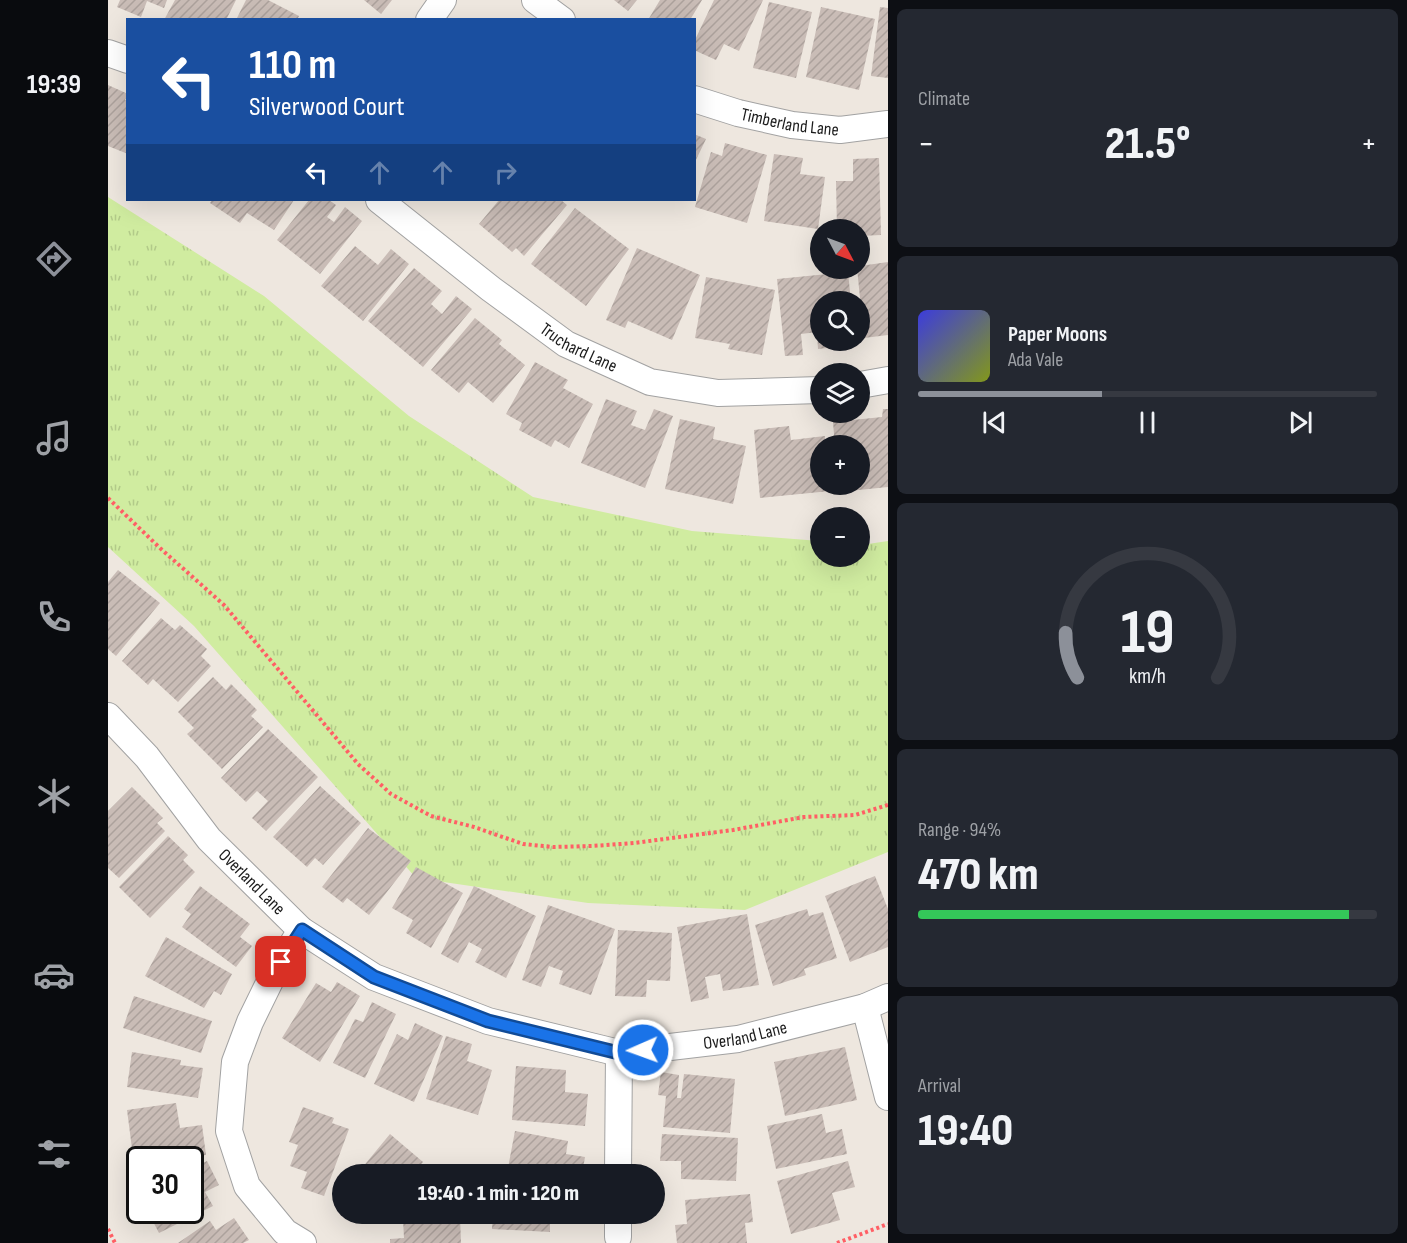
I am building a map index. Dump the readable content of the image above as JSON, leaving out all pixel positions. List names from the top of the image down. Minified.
{"streets":{"street":["Timberland Lane","Truchard Lane","Overland Lane"]},"north":"bottom right","page":{"tabs":"19:39","tile":["Climate",["Range · 94%","470 km"],["Arrival","19:40"]],"turn":["110 m","Silverwood Court"],"heat":["−","21.5°","+"],"map_buttons":["+","−"],"song":["Paper Moons","Ada Vale"],"limit":"30","trip":"19:40 · 1 min · 120 m","gauge":["19","km/h"]}}
